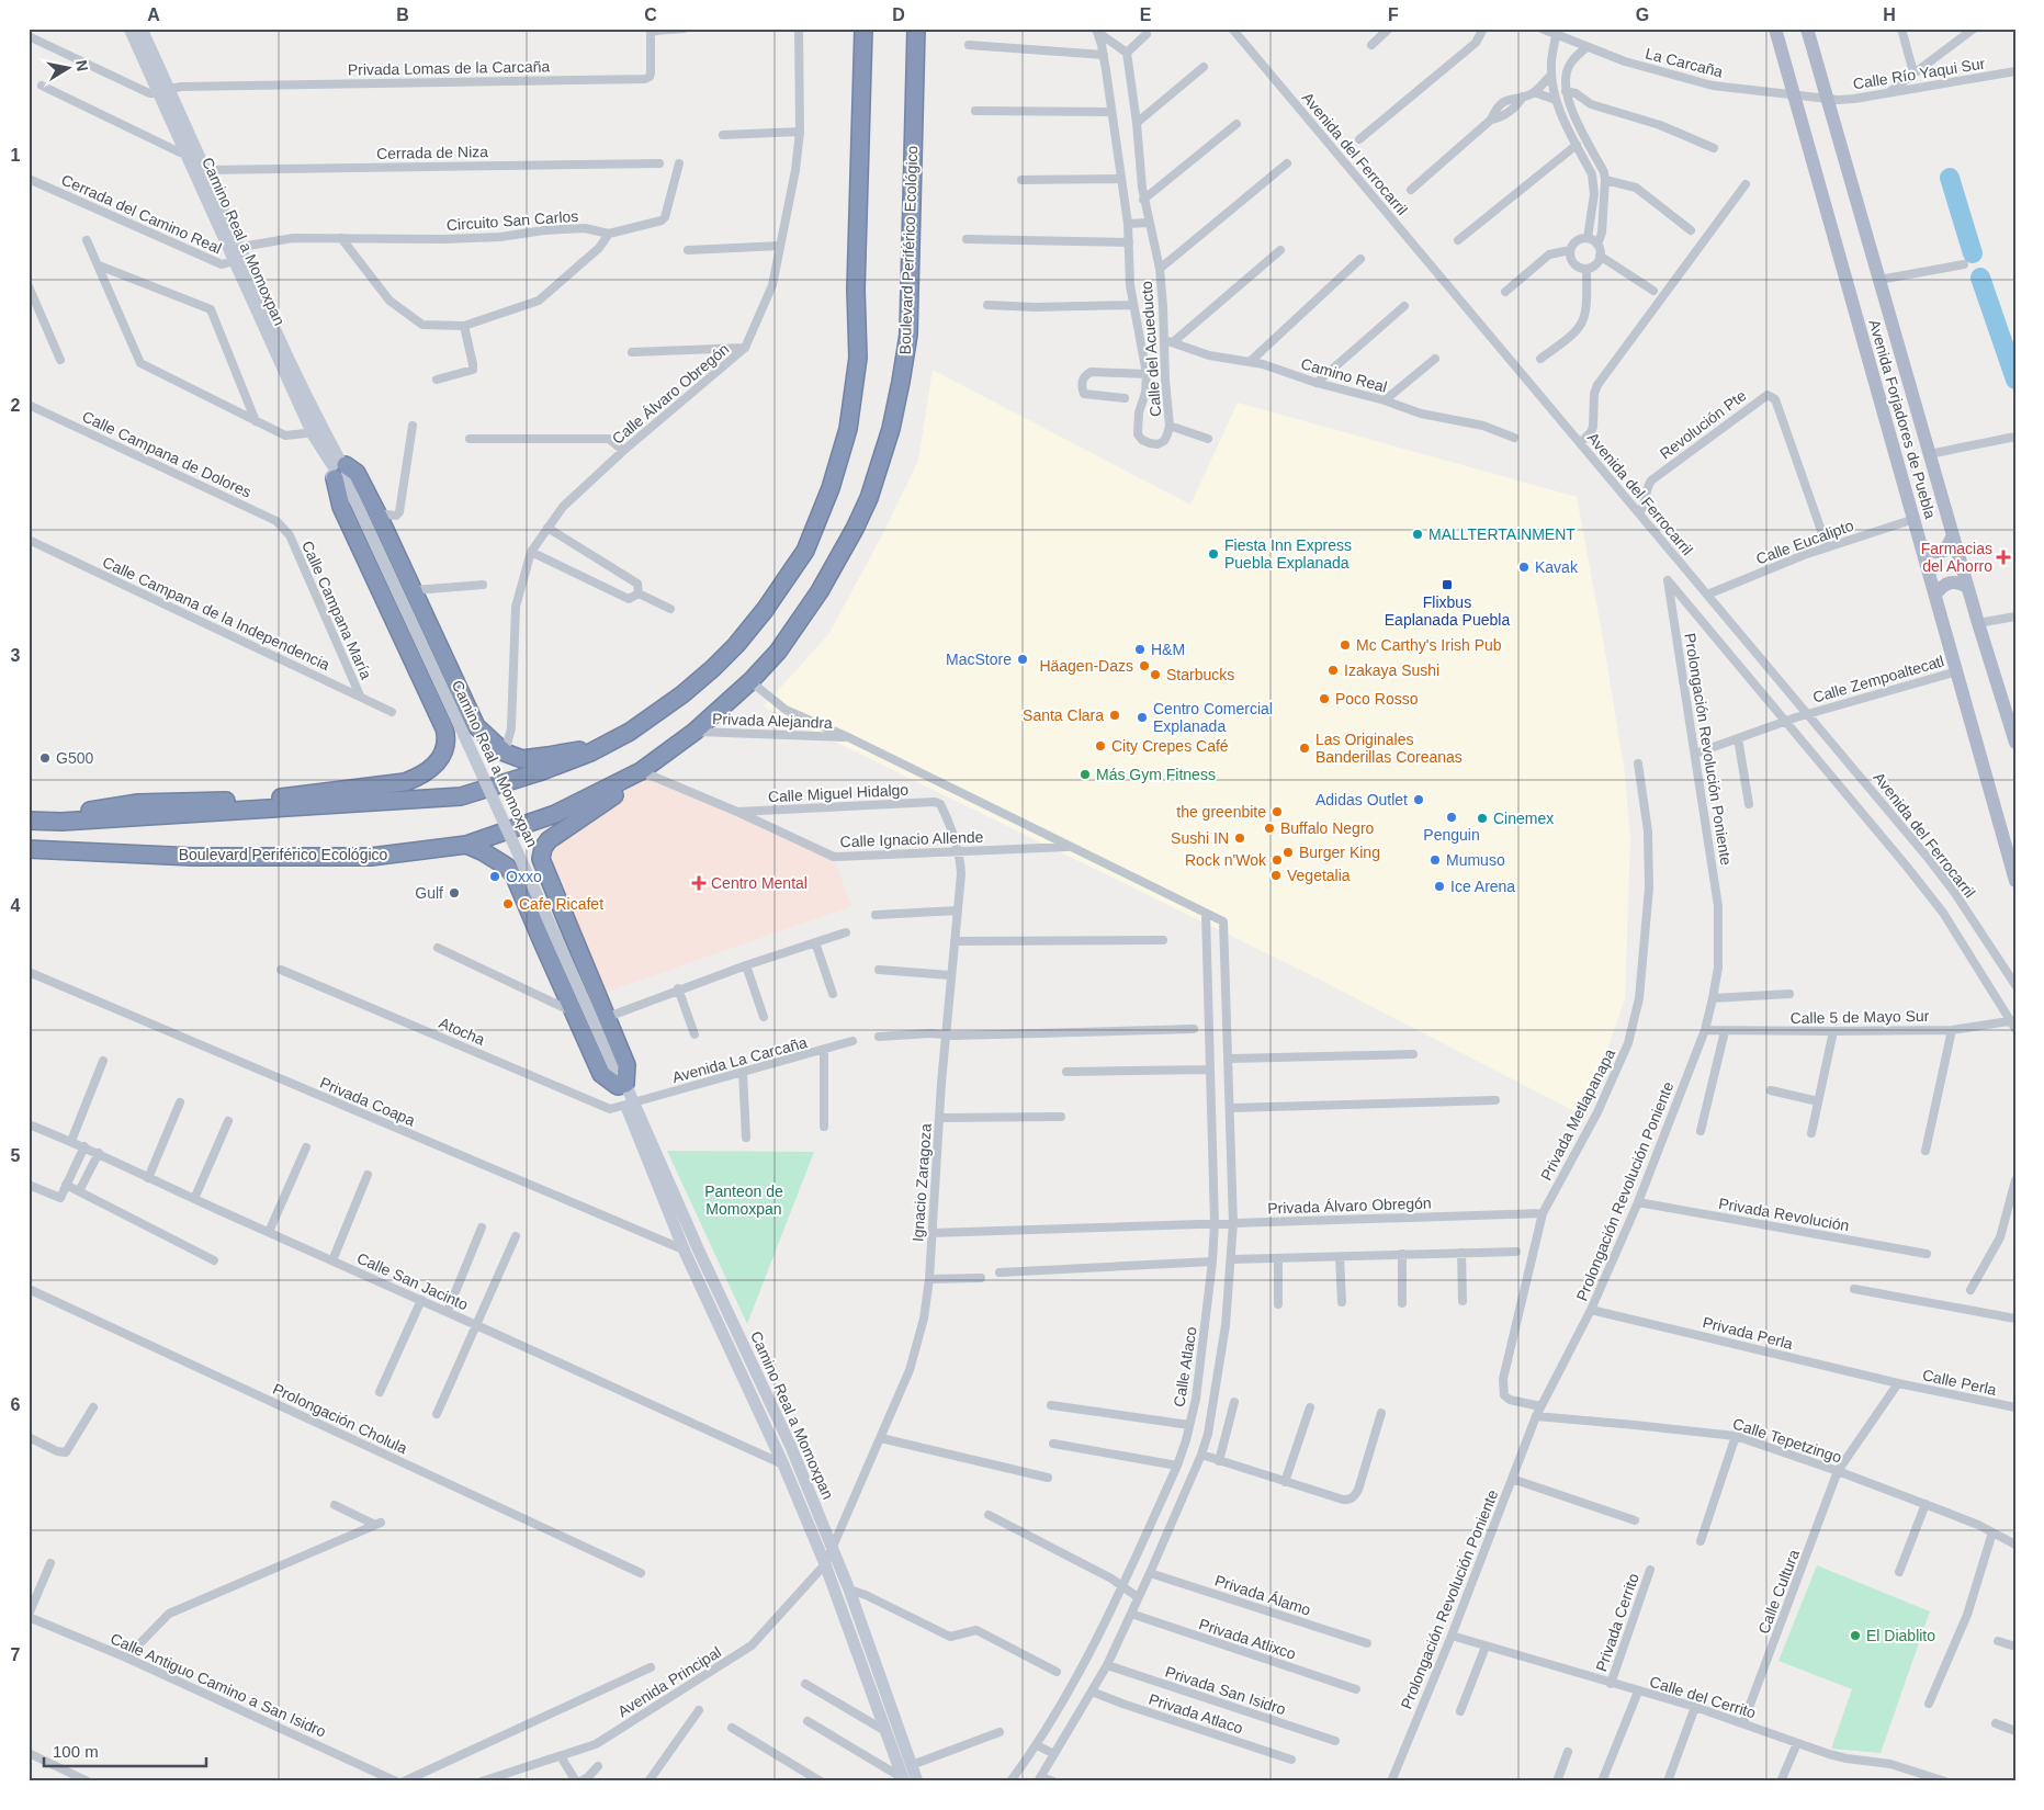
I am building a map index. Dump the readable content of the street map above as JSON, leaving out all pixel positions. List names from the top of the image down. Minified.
{"streets":{"highway":["Boulevard Periférico Ecológico"],"main road":["Avenida Forjadores de Puebla"],"street":["La Carcaña","Privada Lomas de la Carcaña","Calle Río Yaqui Sur","Cerrada de Niza","Avenida del Ferrocarril","Cerrada del Camino Real","Circuito San Carlos","Camino Real a Momoxpan","Calle del Acueducto","Camino Real","Calle Álvaro Obregón","Revolución Pte","Calle Campana de Dolores","Calle Eucalipto","Calle Campana María","Calle Campana de la Independencia","Calle Zempoaltecatl","Privada Alejandra","Prolongación Revolución Poniente","Calle Miguel Hidalgo","Calle Ignacio Allende","Calle 5 de Mayo Sur","Atocha","Avenida La Carcaña","Privada Coapa","Privada Metlapanapa","Ignacio Zaragoza","Privada Álvaro Obregón","Privada Revolución","Calle San Jacinto","Privada Perla","Calle Atlaco","Calle Perla","Prolongación Cholula","Calle Tepetzingo","Calle Cultura","Privada Álamo","Privada Cerrito","Privada Atlixco","Avenida Principal","Calle Antiguo Camino a San Isidro","Privada San Isidro","Calle del Cerrito","Privada Atlaco"]},"crossings":[["La Carcaña","Calle Río Yaqui Sur"],["La Carcaña","Avenida Forjadores de Puebla"],["Privada Lomas de la Carcaña","Camino Real a Momoxpan"],["Calle Río Yaqui Sur","Avenida Forjadores de Puebla"],["Cerrada de Niza","Camino Real a Momoxpan"],["Avenida del Ferrocarril","Revolución Pte"],["Avenida del Ferrocarril","Calle Eucalipto"],["Avenida del Ferrocarril","Calle Zempoaltecatl"],["Cerrada del Camino Real","Circuito San Carlos"],["Cerrada del Camino Real","Camino Real a Momoxpan"],["Circuito San Carlos","Camino Real a Momoxpan"],["Camino Real a Momoxpan","Atocha"],["Camino Real a Momoxpan","Avenida La Carcaña"],["Camino Real a Momoxpan","Privada Coapa"],["Camino Real a Momoxpan","Ignacio Zaragoza"],["Camino Real a Momoxpan","Calle San Jacinto"],["Camino Real a Momoxpan","Avenida Principal"],["Boulevard Periférico Ecológico","Privada Alejandra"],["Boulevard Periférico Ecológico","Calle Ignacio Allende"],["Calle del Acueducto","Camino Real"],["Avenida Forjadores de Puebla","Calle Eucalipto"],["Avenida Forjadores de Puebla","Calle Zempoaltecatl"],["Revolución Pte","Calle Eucalipto"],["Calle Campana de Dolores","Calle Campana María"],["Calle Campana María","Calle Campana de la Independencia"],["Calle Zempoaltecatl","Prolongación Revolución Poniente"],["Prolongación Revolución Poniente","Calle 5 de Mayo Sur"],["Prolongación Revolución Poniente","Privada Revolución"],["Prolongación Revolución Poniente","Privada Perla"],["Prolongación Revolución Poniente","Calle Tepetzingo"],["Prolongación Revolución Poniente","Calle del Cerrito"],["Calle Miguel Hidalgo","Calle Ignacio Allende"],["Calle Miguel Hidalgo","Ignacio Zaragoza"],["Calle Ignacio Allende","Ignacio Zaragoza"],["Atocha","Avenida La Carcaña"],["Privada Metlapanapa","Privada Álvaro Obregón"],["Ignacio Zaragoza","Privada Álvaro Obregón"],["Ignacio Zaragoza","Avenida Principal"],["Privada Álvaro Obregón","Calle Atlaco"],["Privada Perla","Calle Perla"],["Privada Perla","Calle Cultura"],["Calle Perla","Calle Cultura"],["Calle Tepetzingo","Calle Cultura"],["Calle Cultura","Calle del Cerrito"],["Privada Cerrito","Calle del Cerrito"]],"parks":["Panteon de Momoxpan"],"places":{"other":["MALLTERTAINMENT","Fiesta Inn Express Puebla Explanada","Kavak","Mc Carthy's Irish Pub","H&M","MacStore","Häagen-Dazs","Izakaya Sushi","Starbucks","Poco Rosso","Santa Clara","Centro Comercial Explanada","City Crepes Café","Las Originales Banderillas Coreanas","G500","Más Gym Fitness","Adidas Outlet","the greenbite","Penguin","Cinemex","Buffalo Negro","Sushi IN","Burger King","Rock n'Wok","Mumuso","Vegetalia","Oxxo","Ice Arena","Gulf","Cafe Ricafet","El Diablito"],"health":["Farmacias del Ahorro","Centro Mental"],"transit":["Flixbus Eaplanada Puebla"]},"scale_bar":"100 m","north":"right","grid":{"columns":["A","B","C","D","E","F","G","H"],"rows":["1","2","3","4","5","6","7"]}}
